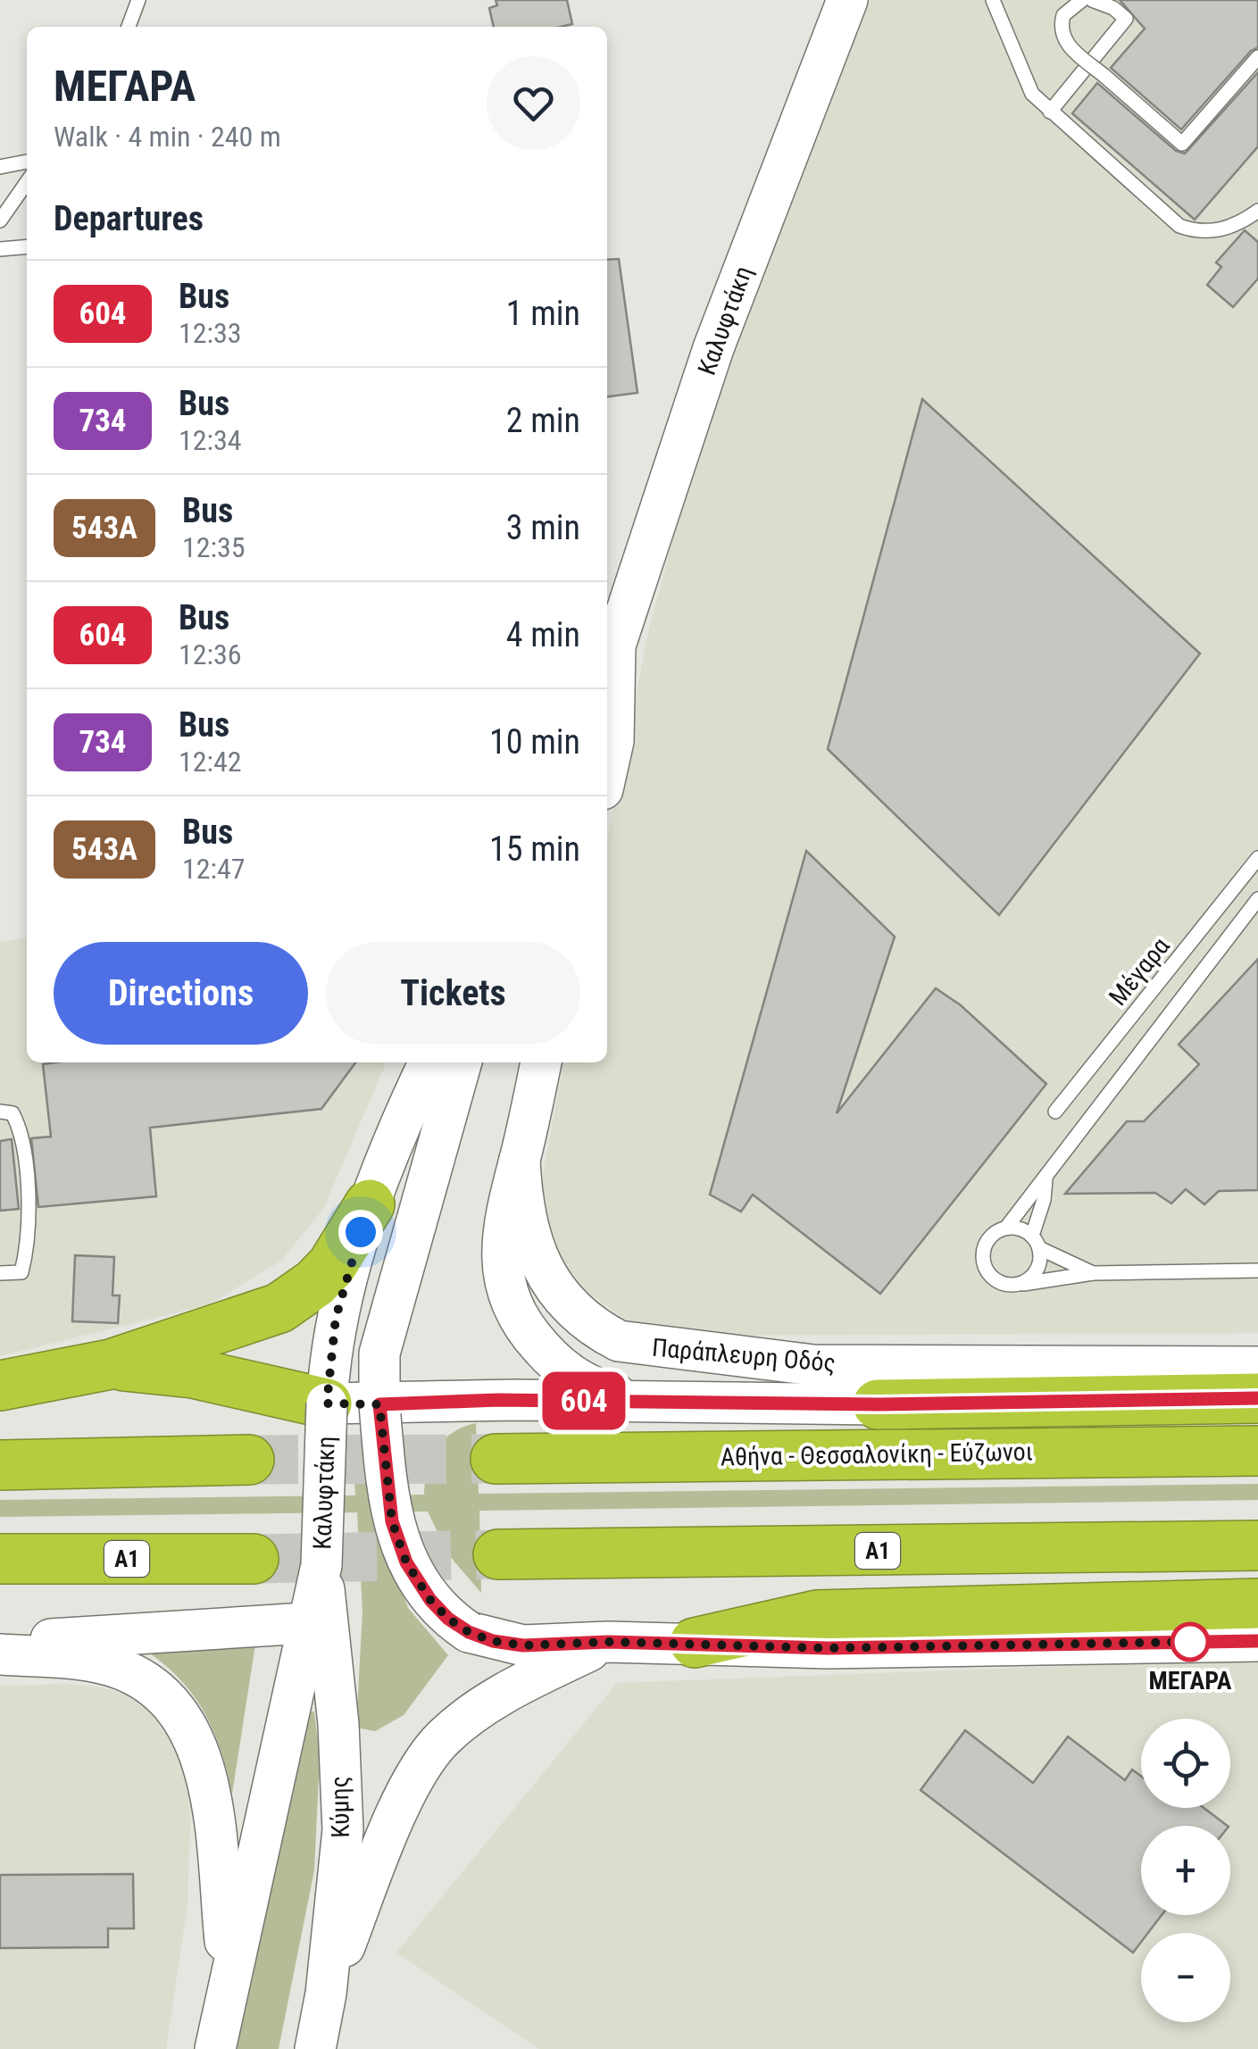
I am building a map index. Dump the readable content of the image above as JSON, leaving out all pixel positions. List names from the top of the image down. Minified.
{"streets":{"highway":["Αθήνα - Θεσσαλονίκη - Εύζωνοι","Α1"],"main road":["Καλυφτάκη","Παράπλευρη Οδός","Κύμης"],"lane":["Μέγαρα"]},"crossings":[["Καλυφτάκη","Κύμης"]],"places":["ΜΕΓΑΡΑ"],"lines":["bus line 604"],"page":{"on_map":"604","heading":[["ΜΕΓΑΡΑ","Walk · 4 min · 240 m"],"Departures"],"list":[{"mark":"604","name":"Bus","note":"12:33","value":"1 min"},{"mark":"734","name":"Bus","note":"12:34","value":"2 min"},{"mark":"543A","name":"Bus","note":"12:35","value":"3 min"},{"mark":"604","name":"Bus","note":"12:36","value":"4 min"},{"mark":"734","name":"Bus","note":"12:42","value":"10 min"},{"mark":"543A","name":"Bus","note":"12:47","value":"15 min"}],"buttons":["Directions","Tickets"],"map_buttons":["+","−"]}}
